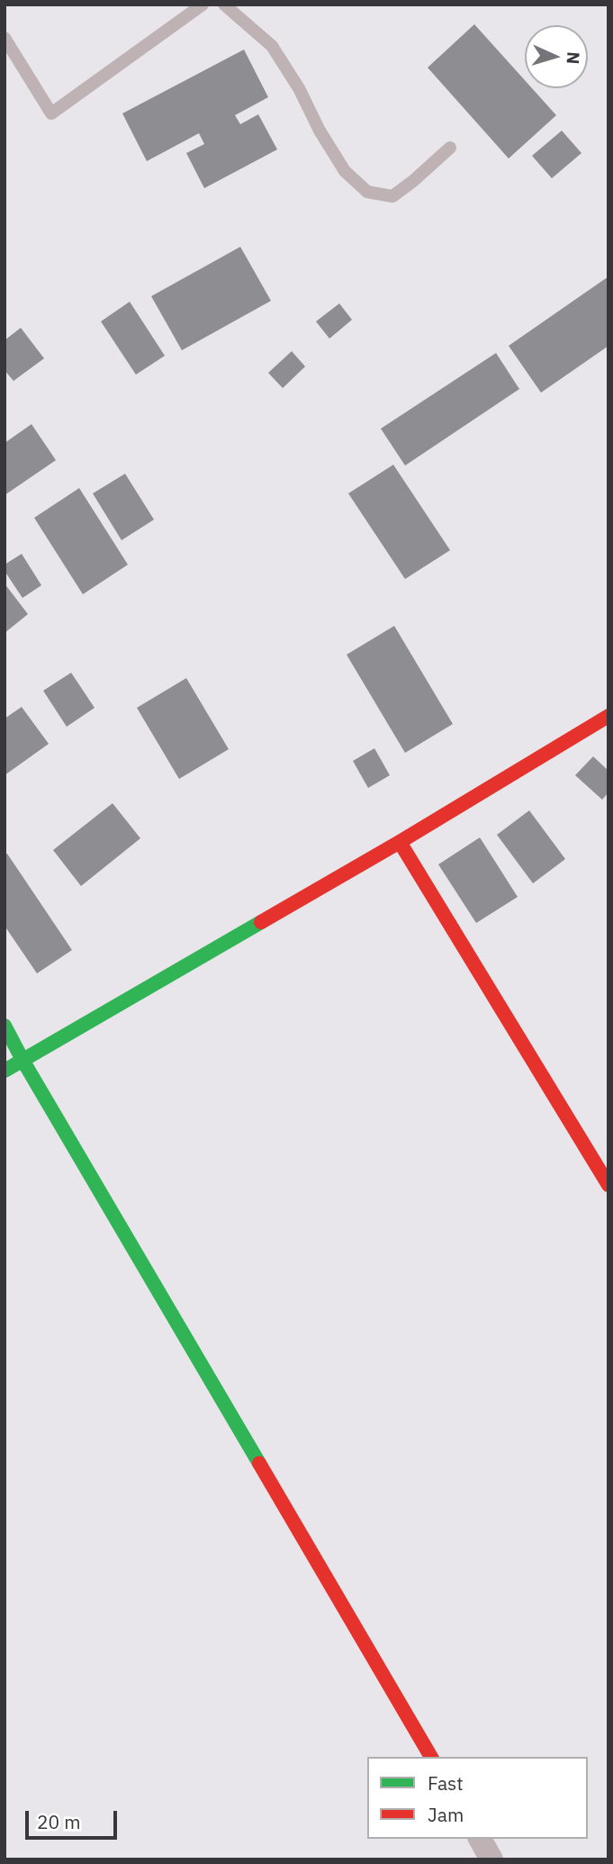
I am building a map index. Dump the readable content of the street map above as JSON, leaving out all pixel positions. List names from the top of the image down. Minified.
{"legend":["Fast","Jam"],"scale_bar":"20 m","north":"right"}
